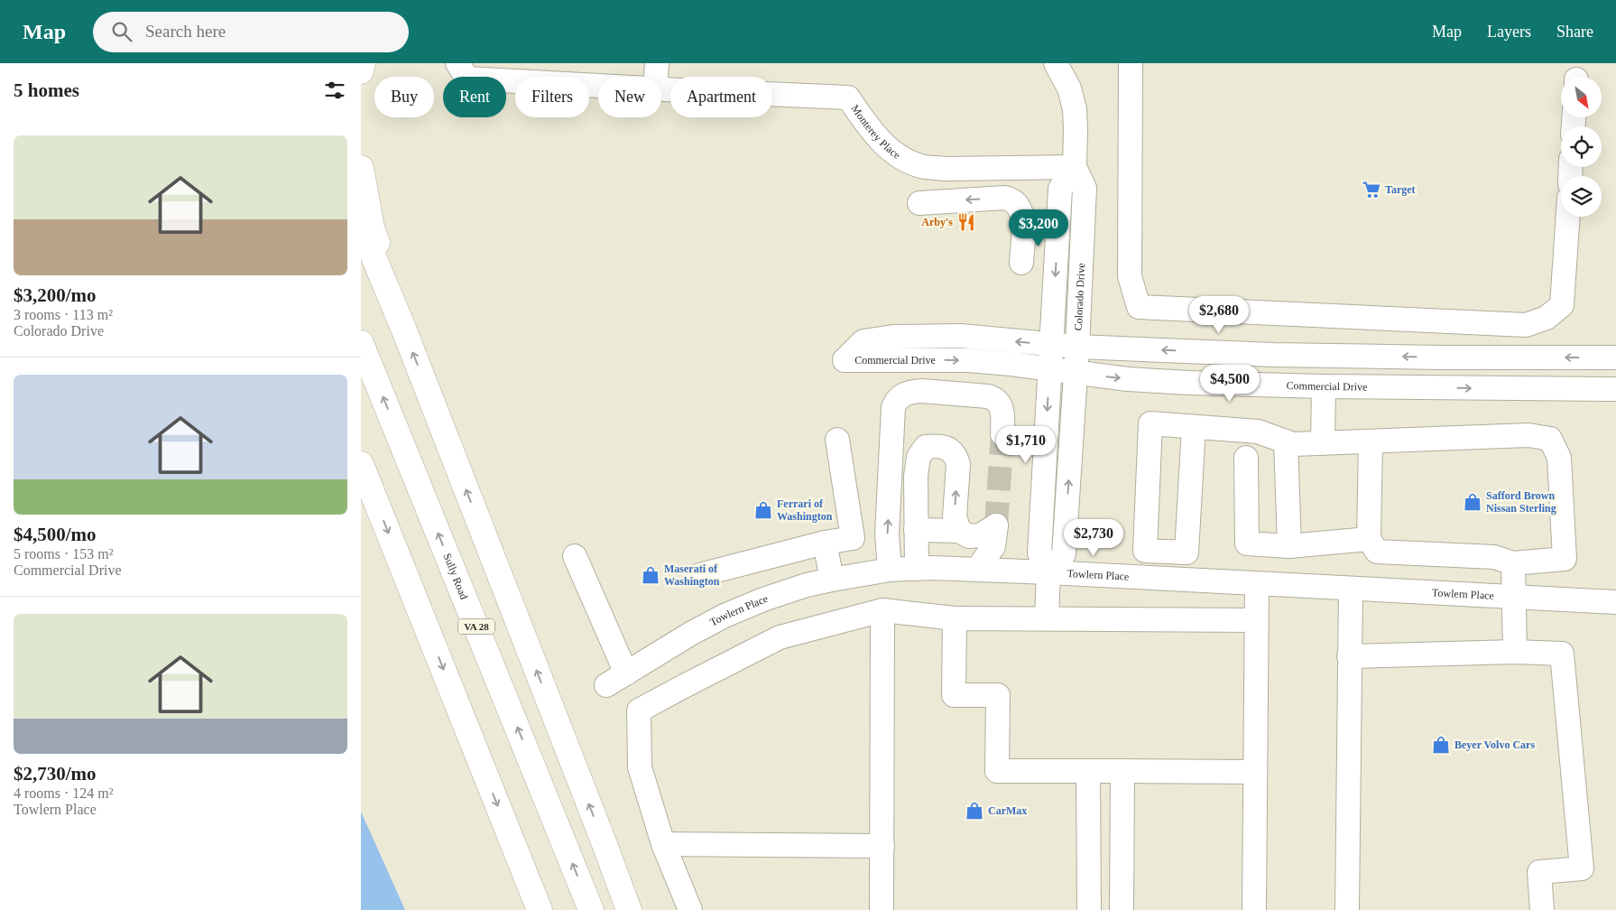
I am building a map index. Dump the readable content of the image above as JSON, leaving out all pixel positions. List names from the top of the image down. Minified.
{"streets":{"highway":["Sully Road","VA 28"],"street":["Monterey Place","Colorado Drive","Commercial Drive","Towlern Place"]},"crossings":[["Monterey Place","Colorado Drive"],["Colorado Drive","Commercial Drive"],["Colorado Drive","Towlern Place"]],"places":{"supermarket":["Target"],"restaurant":["Arby's"],"shop":["Safford Brown Nissan Sterling","Ferrari of Washington","Maserati of Washington","Beyer Volvo Cars","CarMax"]},"north":"bottom right","page":{"header":"Map","search":"Search here","nav":["Map","Layers","Share"],"heading":"5 homes","chip":["Buy","Rent","Filters","New","Apartment"],"list":[{"name":"$3,200/mo","note":"3 rooms · 113 m² · Colorado Drive"},{"name":"$4,500/mo","note":"5 rooms · 153 m² · Commercial Drive"},{"name":"$2,730/mo","note":"4 rooms · 124 m² · Towlern Place"}],"price":["$3,200","$2,680","$4,500","$1,710","$2,730"]}}
